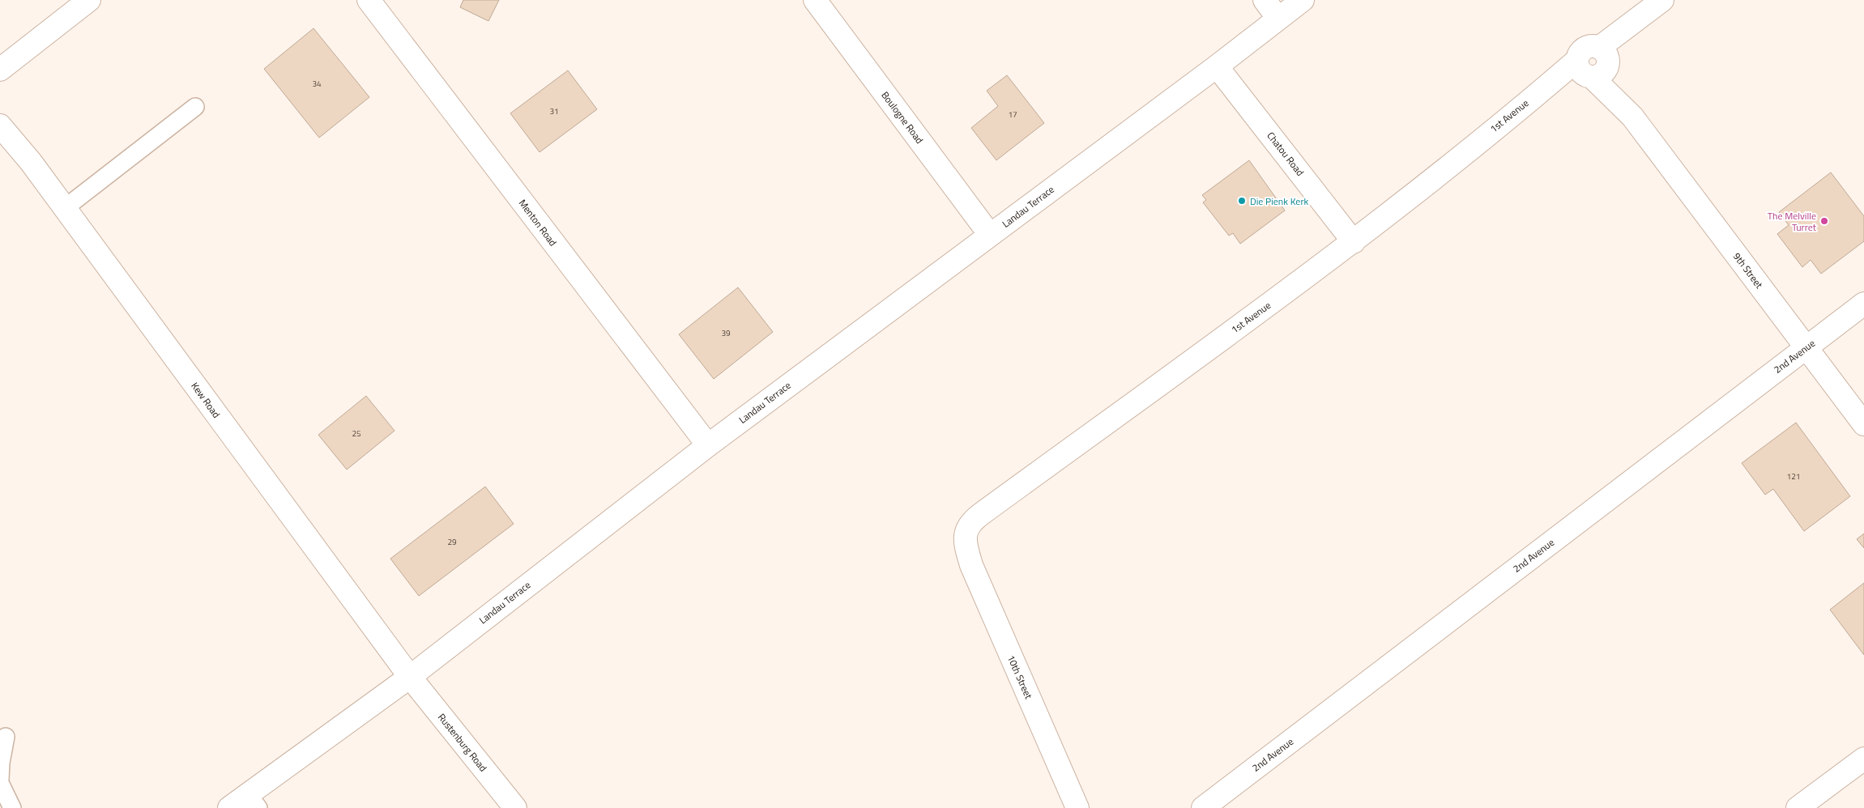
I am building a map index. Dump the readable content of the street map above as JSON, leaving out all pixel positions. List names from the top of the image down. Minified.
{"streets":{"street":["1st Avenue","Boulogne Road","Chatou Road","Landau Terrace","Menton Road","9th Street","2nd Avenue","Kew Road","10th Street","Rustenburg Road"]},"crossings":[["1st Avenue","Chatou Road"],["1st Avenue","9th Street"],["1st Avenue","10th Street"],["Boulogne Road","Landau Terrace"],["Chatou Road","Landau Terrace"],["Landau Terrace","Menton Road"],["Landau Terrace","Kew Road"],["Landau Terrace","Rustenburg Road"],["9th Street","2nd Avenue"],["Kew Road","Rustenburg Road"]],"places":["Die Pienk Kerk","The Melville Turret"],"house_numbers":["34","31","17","39","25","121","29"]}
